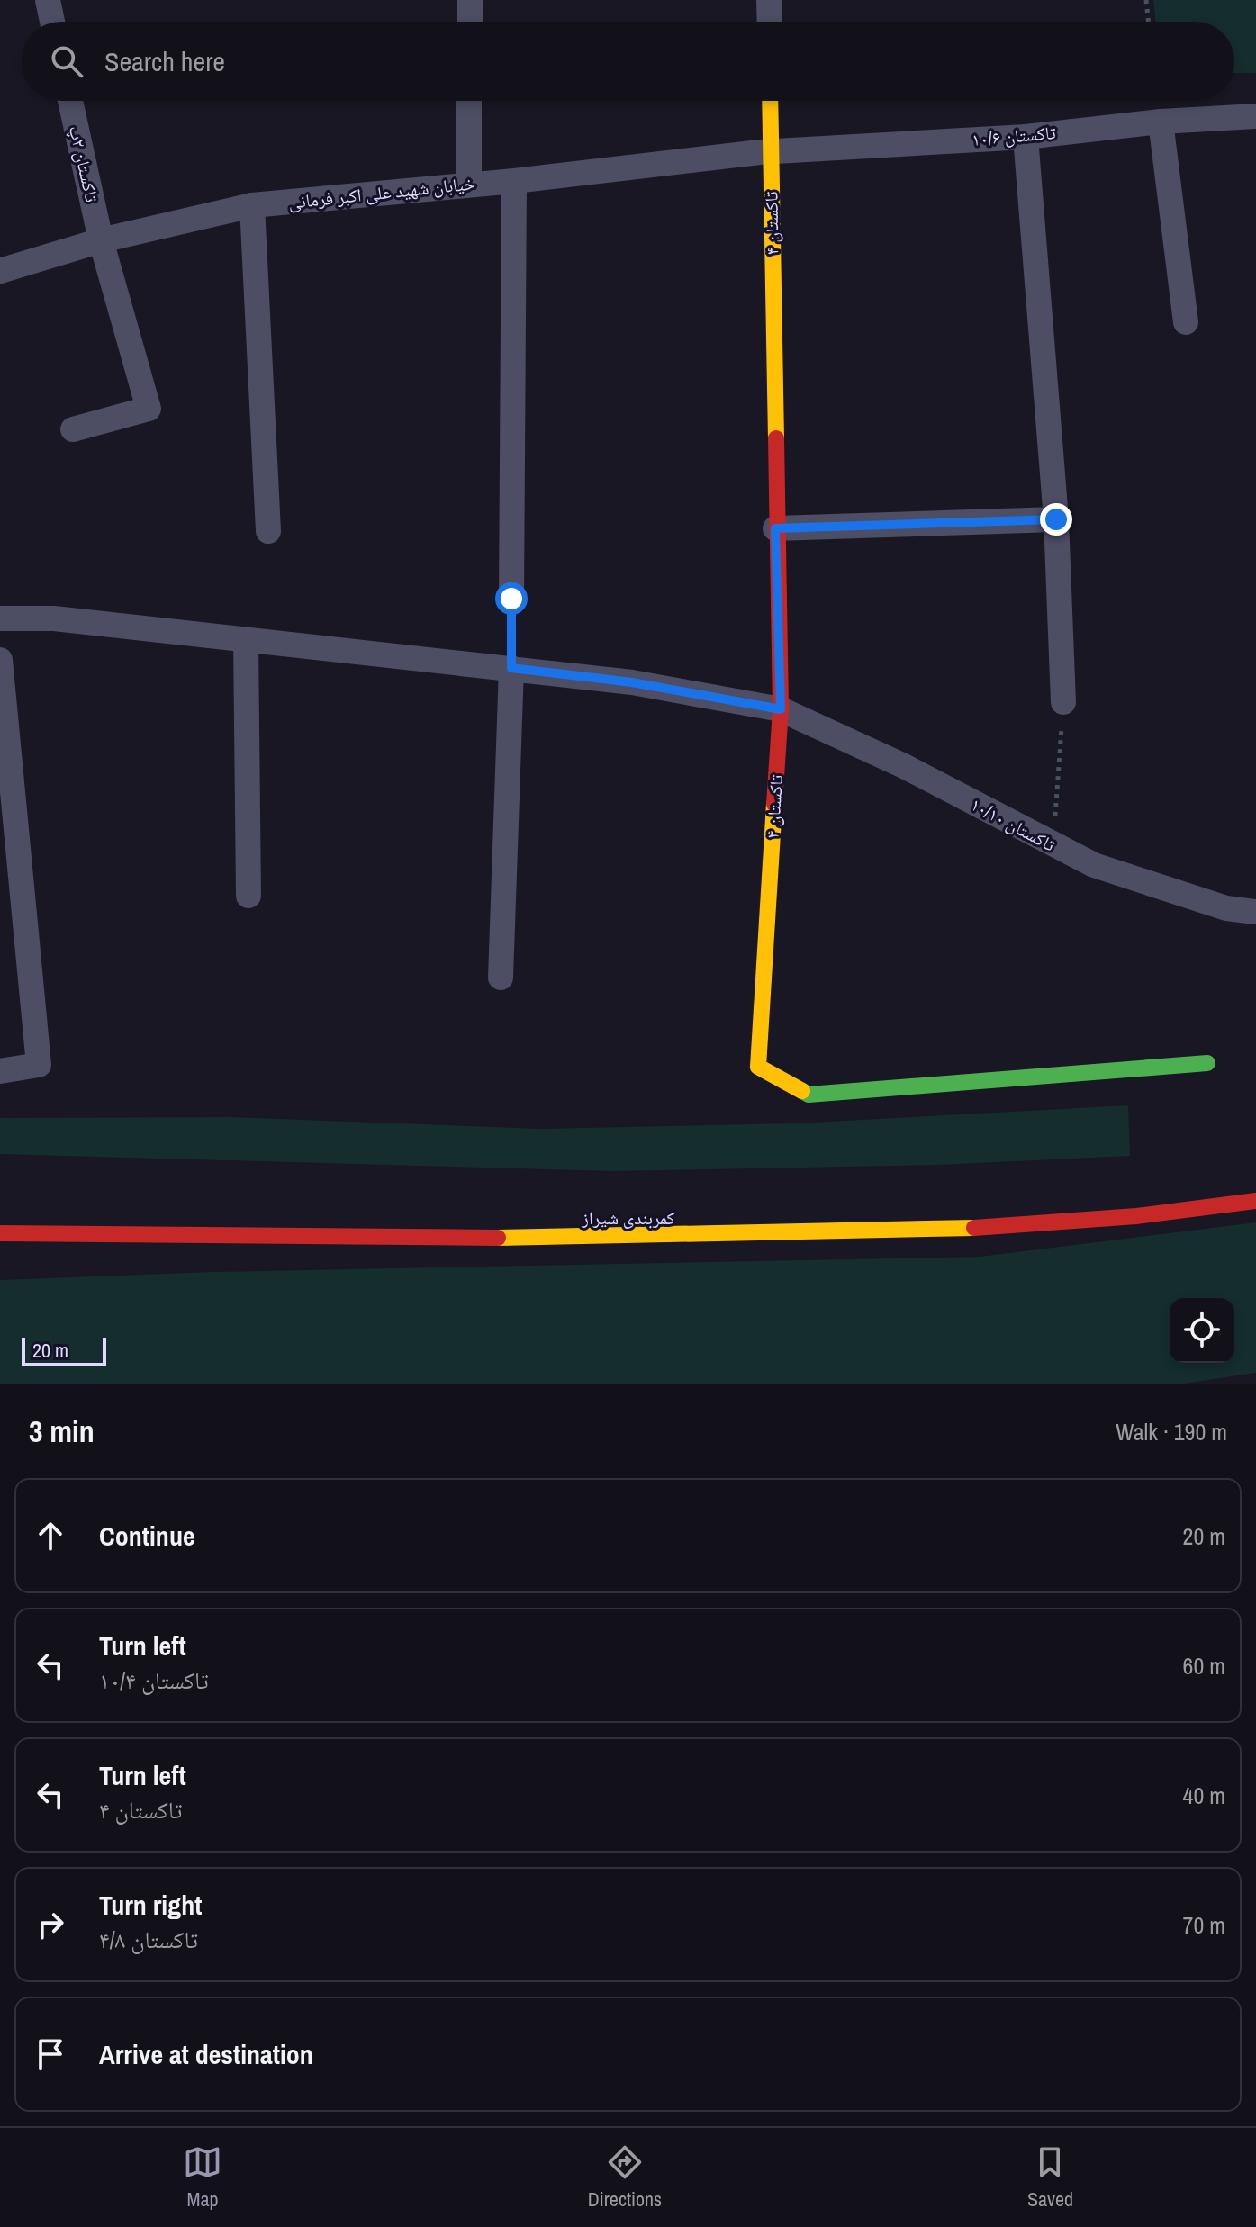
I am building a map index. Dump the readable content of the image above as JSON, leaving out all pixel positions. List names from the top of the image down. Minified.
{"streets":{"main road":["تاکستان ۴","کمربندی شیراز"],"street":["تاکستان ۱۰/۶","تاکستان ۲پ","خیابان شهید علی اکبر فرمانی","تاکستان ۱۰/۱۰"]},"crossings":[["تاکستان ۱۰/۶","خیابان شهید علی اکبر فرمانی"],["تاکستان ۱۰/۶","تاکستان ۴"],["تاکستان ۲پ","خیابان شهید علی اکبر فرمانی"],["خیابان شهید علی اکبر فرمانی","تاکستان ۴"],["تاکستان ۴","تاکستان ۱۰/۱۰"]],"scale_bar":"20 m","page":{"search":"Search here","scale":"20 m","heading":["3 min","Walk · 190 m"],"list":[["Continue","20 m"],["Turn left","تاکستان ۱۰/۴","60 m"],["Turn left","تاکستان ۴","40 m"],["Turn right","تاکستان ۴/۸","70 m"],"Arrive at destination"],"nav":["Map","Directions","Saved"]}}
